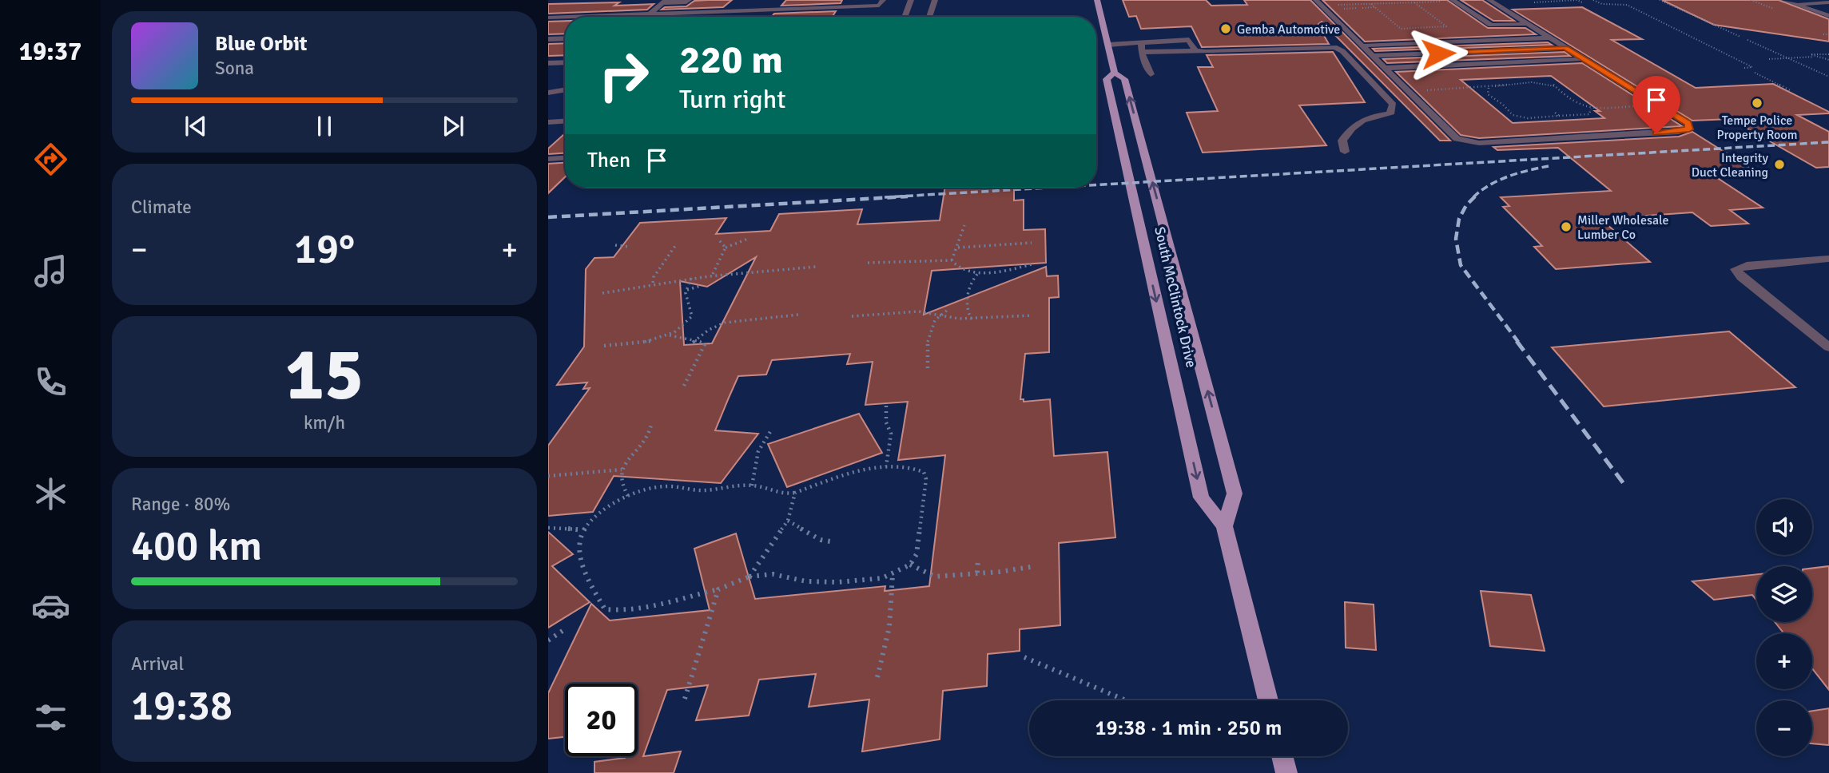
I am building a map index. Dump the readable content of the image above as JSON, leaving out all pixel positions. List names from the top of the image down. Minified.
{"streets":{"main road":["South McClintock Drive"]},"places":["Gemba Automotive","Tempe Police Property Room","Integrity Duct Cleaning","Miller Wholesale Lumber Co"],"page":{"tabs":"19:37","turn":["220 m","Turn right"],"song":["Blue Orbit","Sona"],"then":"Then","tile":["Climate",["15","km/h"],["Range · 80%","400 km"],["Arrival","19:38"]],"heat":["−","19°","+"],"map_buttons":["+","−"],"limit":"20","trip":"19:38 · 1 min · 250 m"}}
